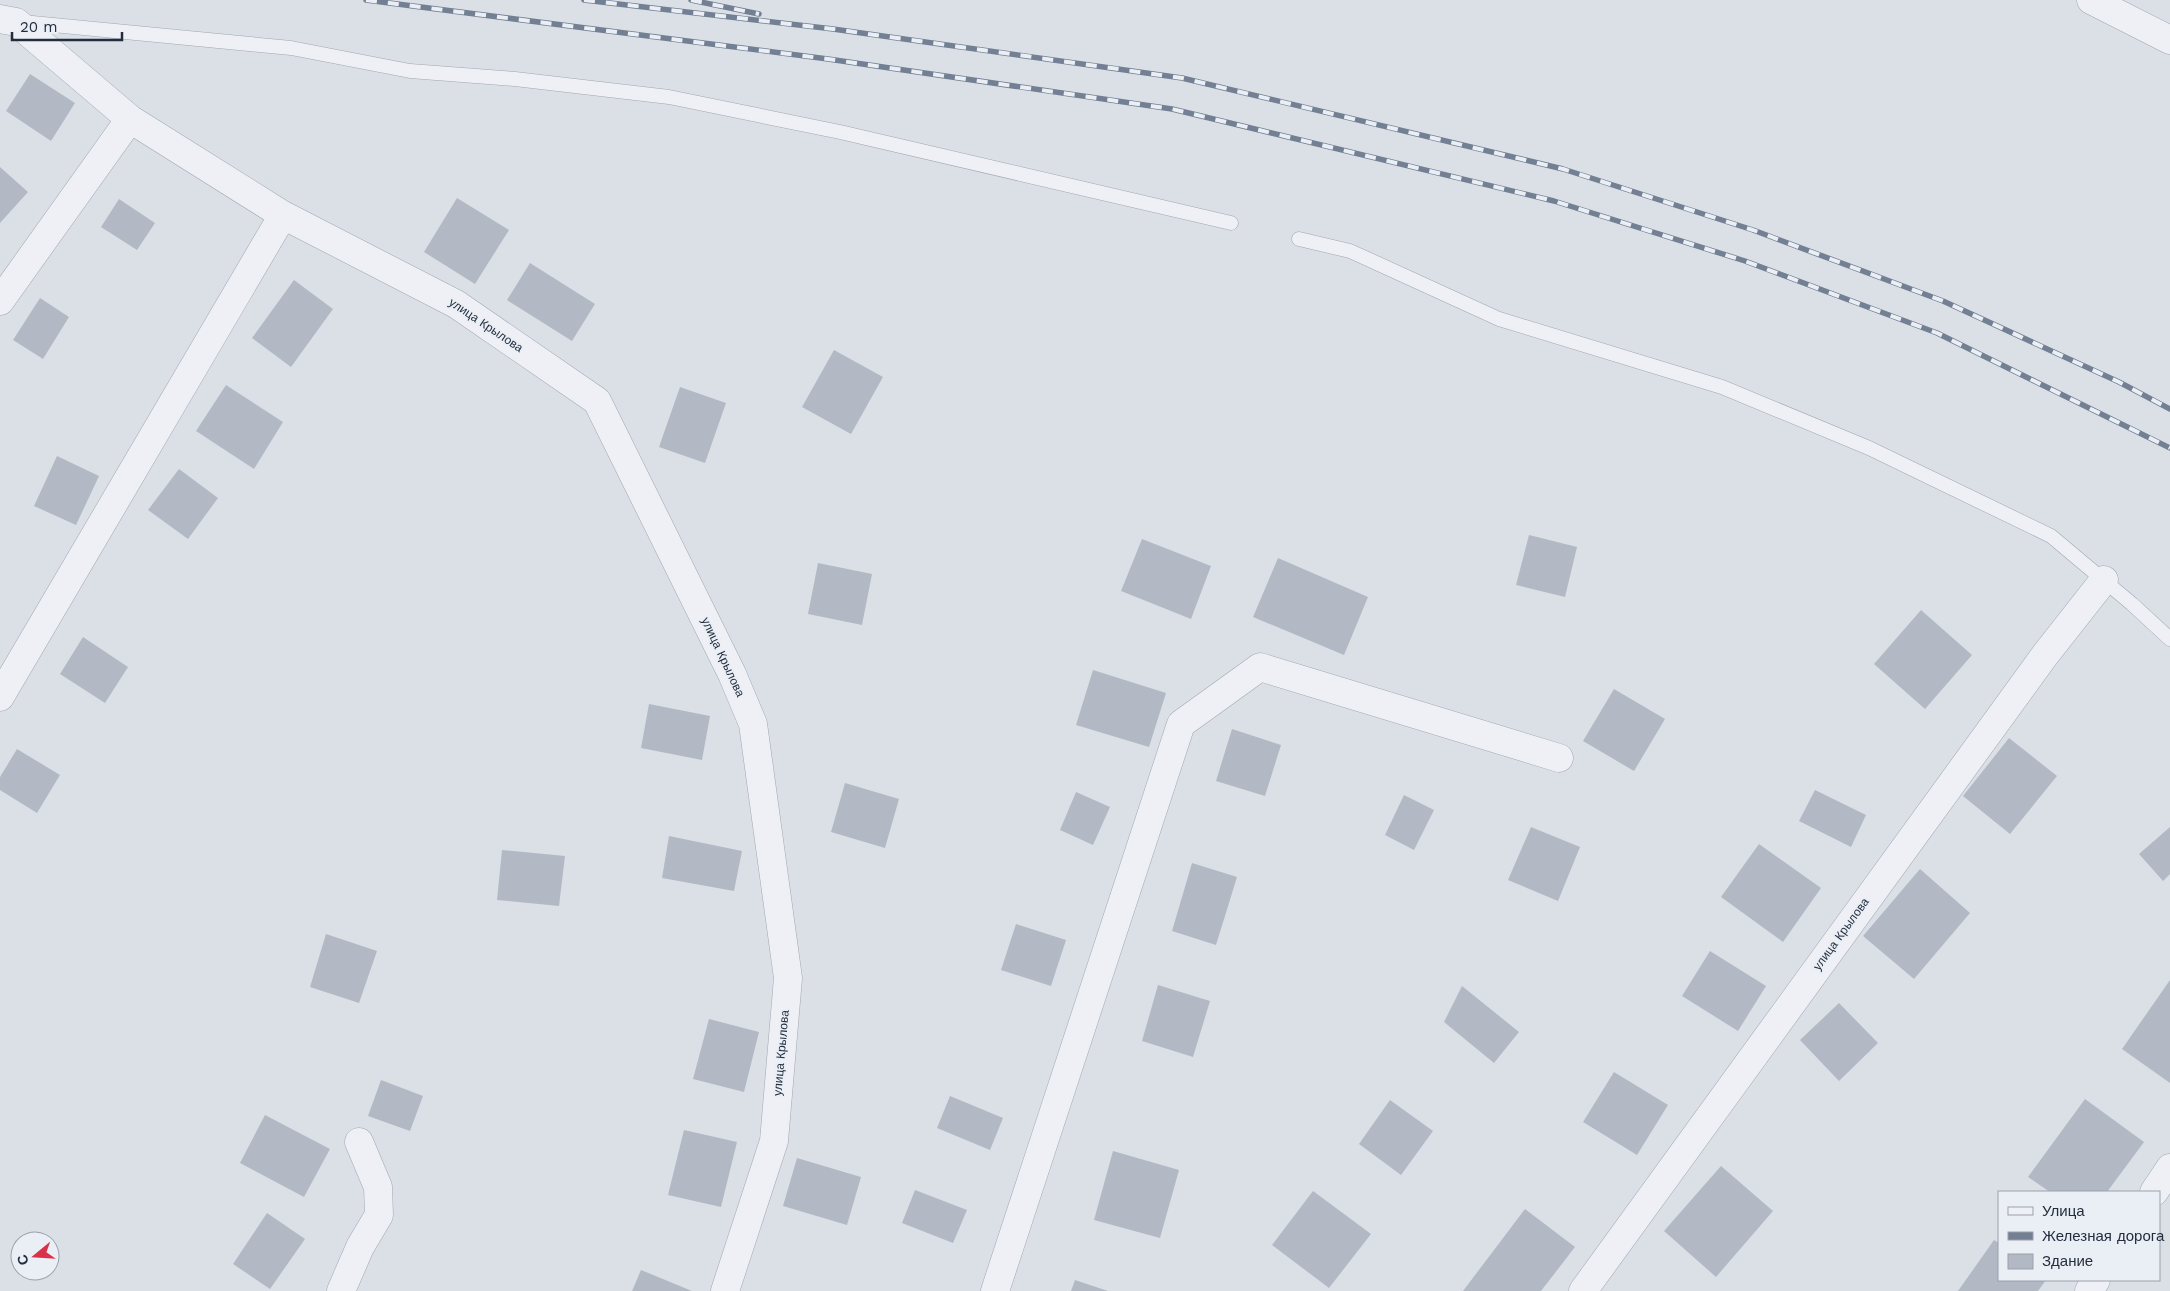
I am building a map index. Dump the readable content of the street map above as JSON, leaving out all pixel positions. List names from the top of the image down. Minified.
{"streets":{"street":["улица Крылова"]},"legend":["Улица","Железная дорога","Здание"],"scale_bar":"20 m","north":"left"}
